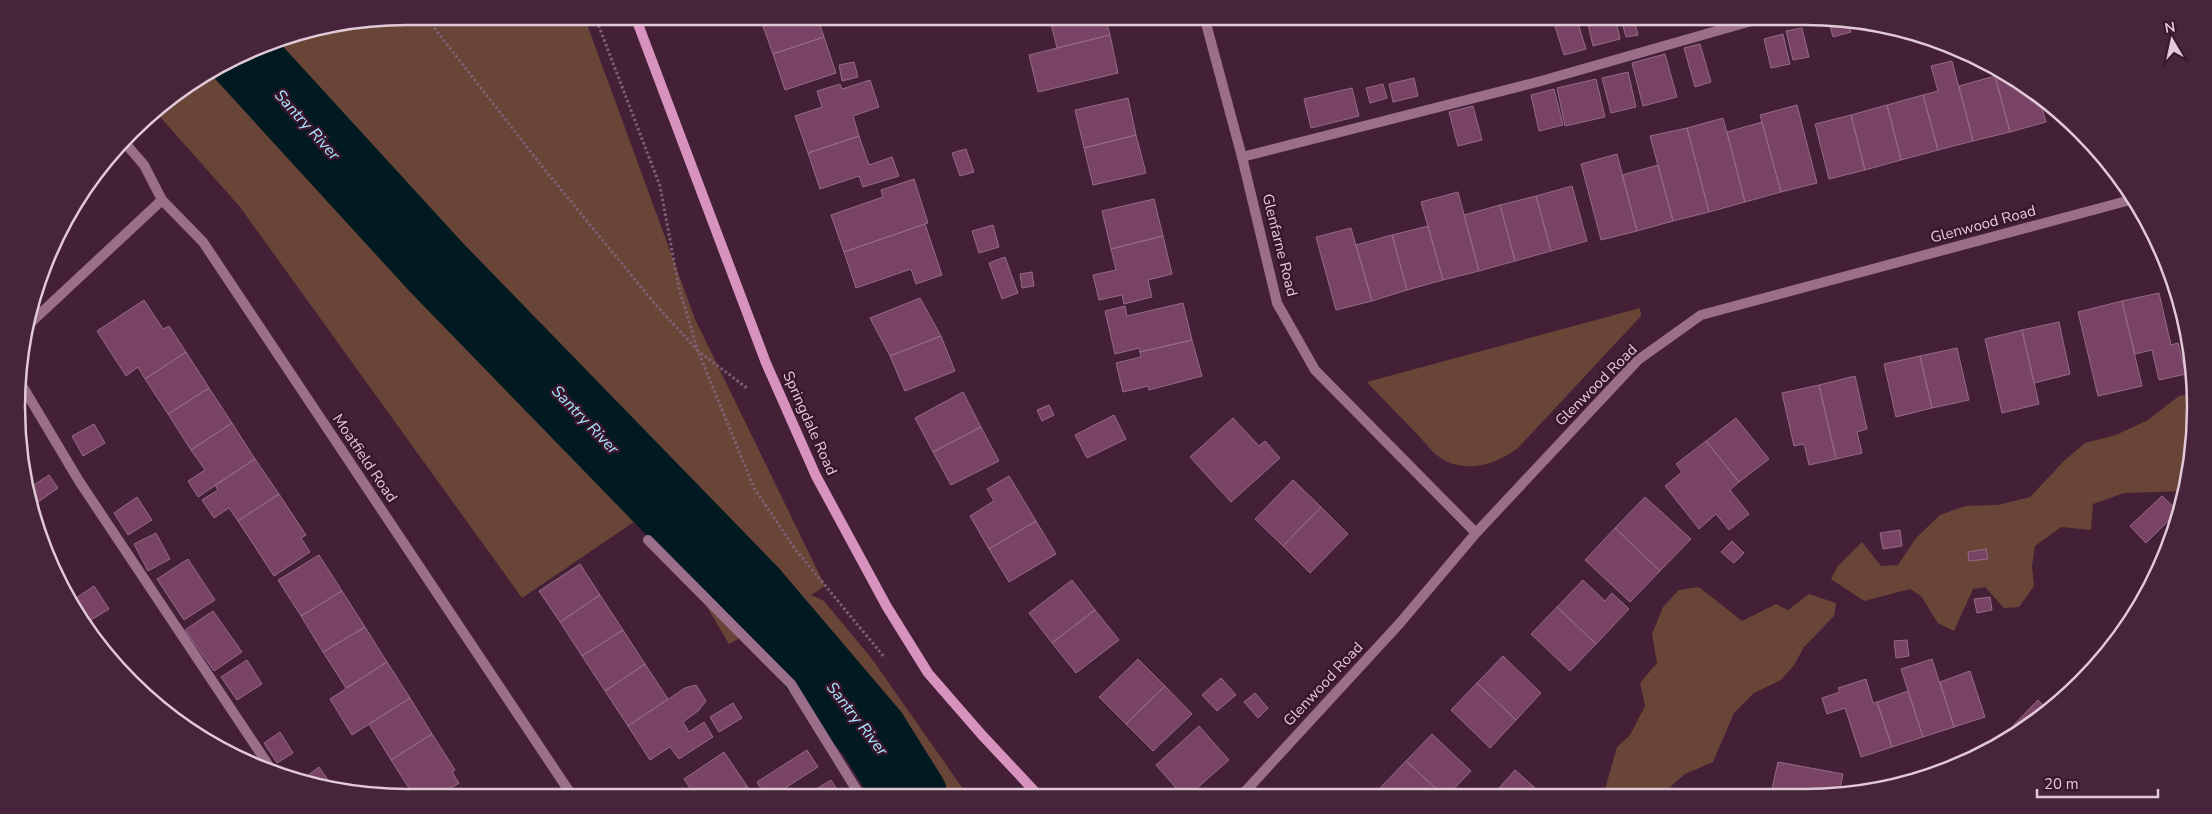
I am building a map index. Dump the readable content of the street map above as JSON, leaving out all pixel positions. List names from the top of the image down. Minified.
{"streets":{"street":["Glenwood Road","Glenfarne Road","Springdale Road","Moatfield Road"]},"crossings":[["Glenwood Road","Glenfarne Road"]],"water":["Santry River"],"scale_bar":"20 m","north":"top"}
